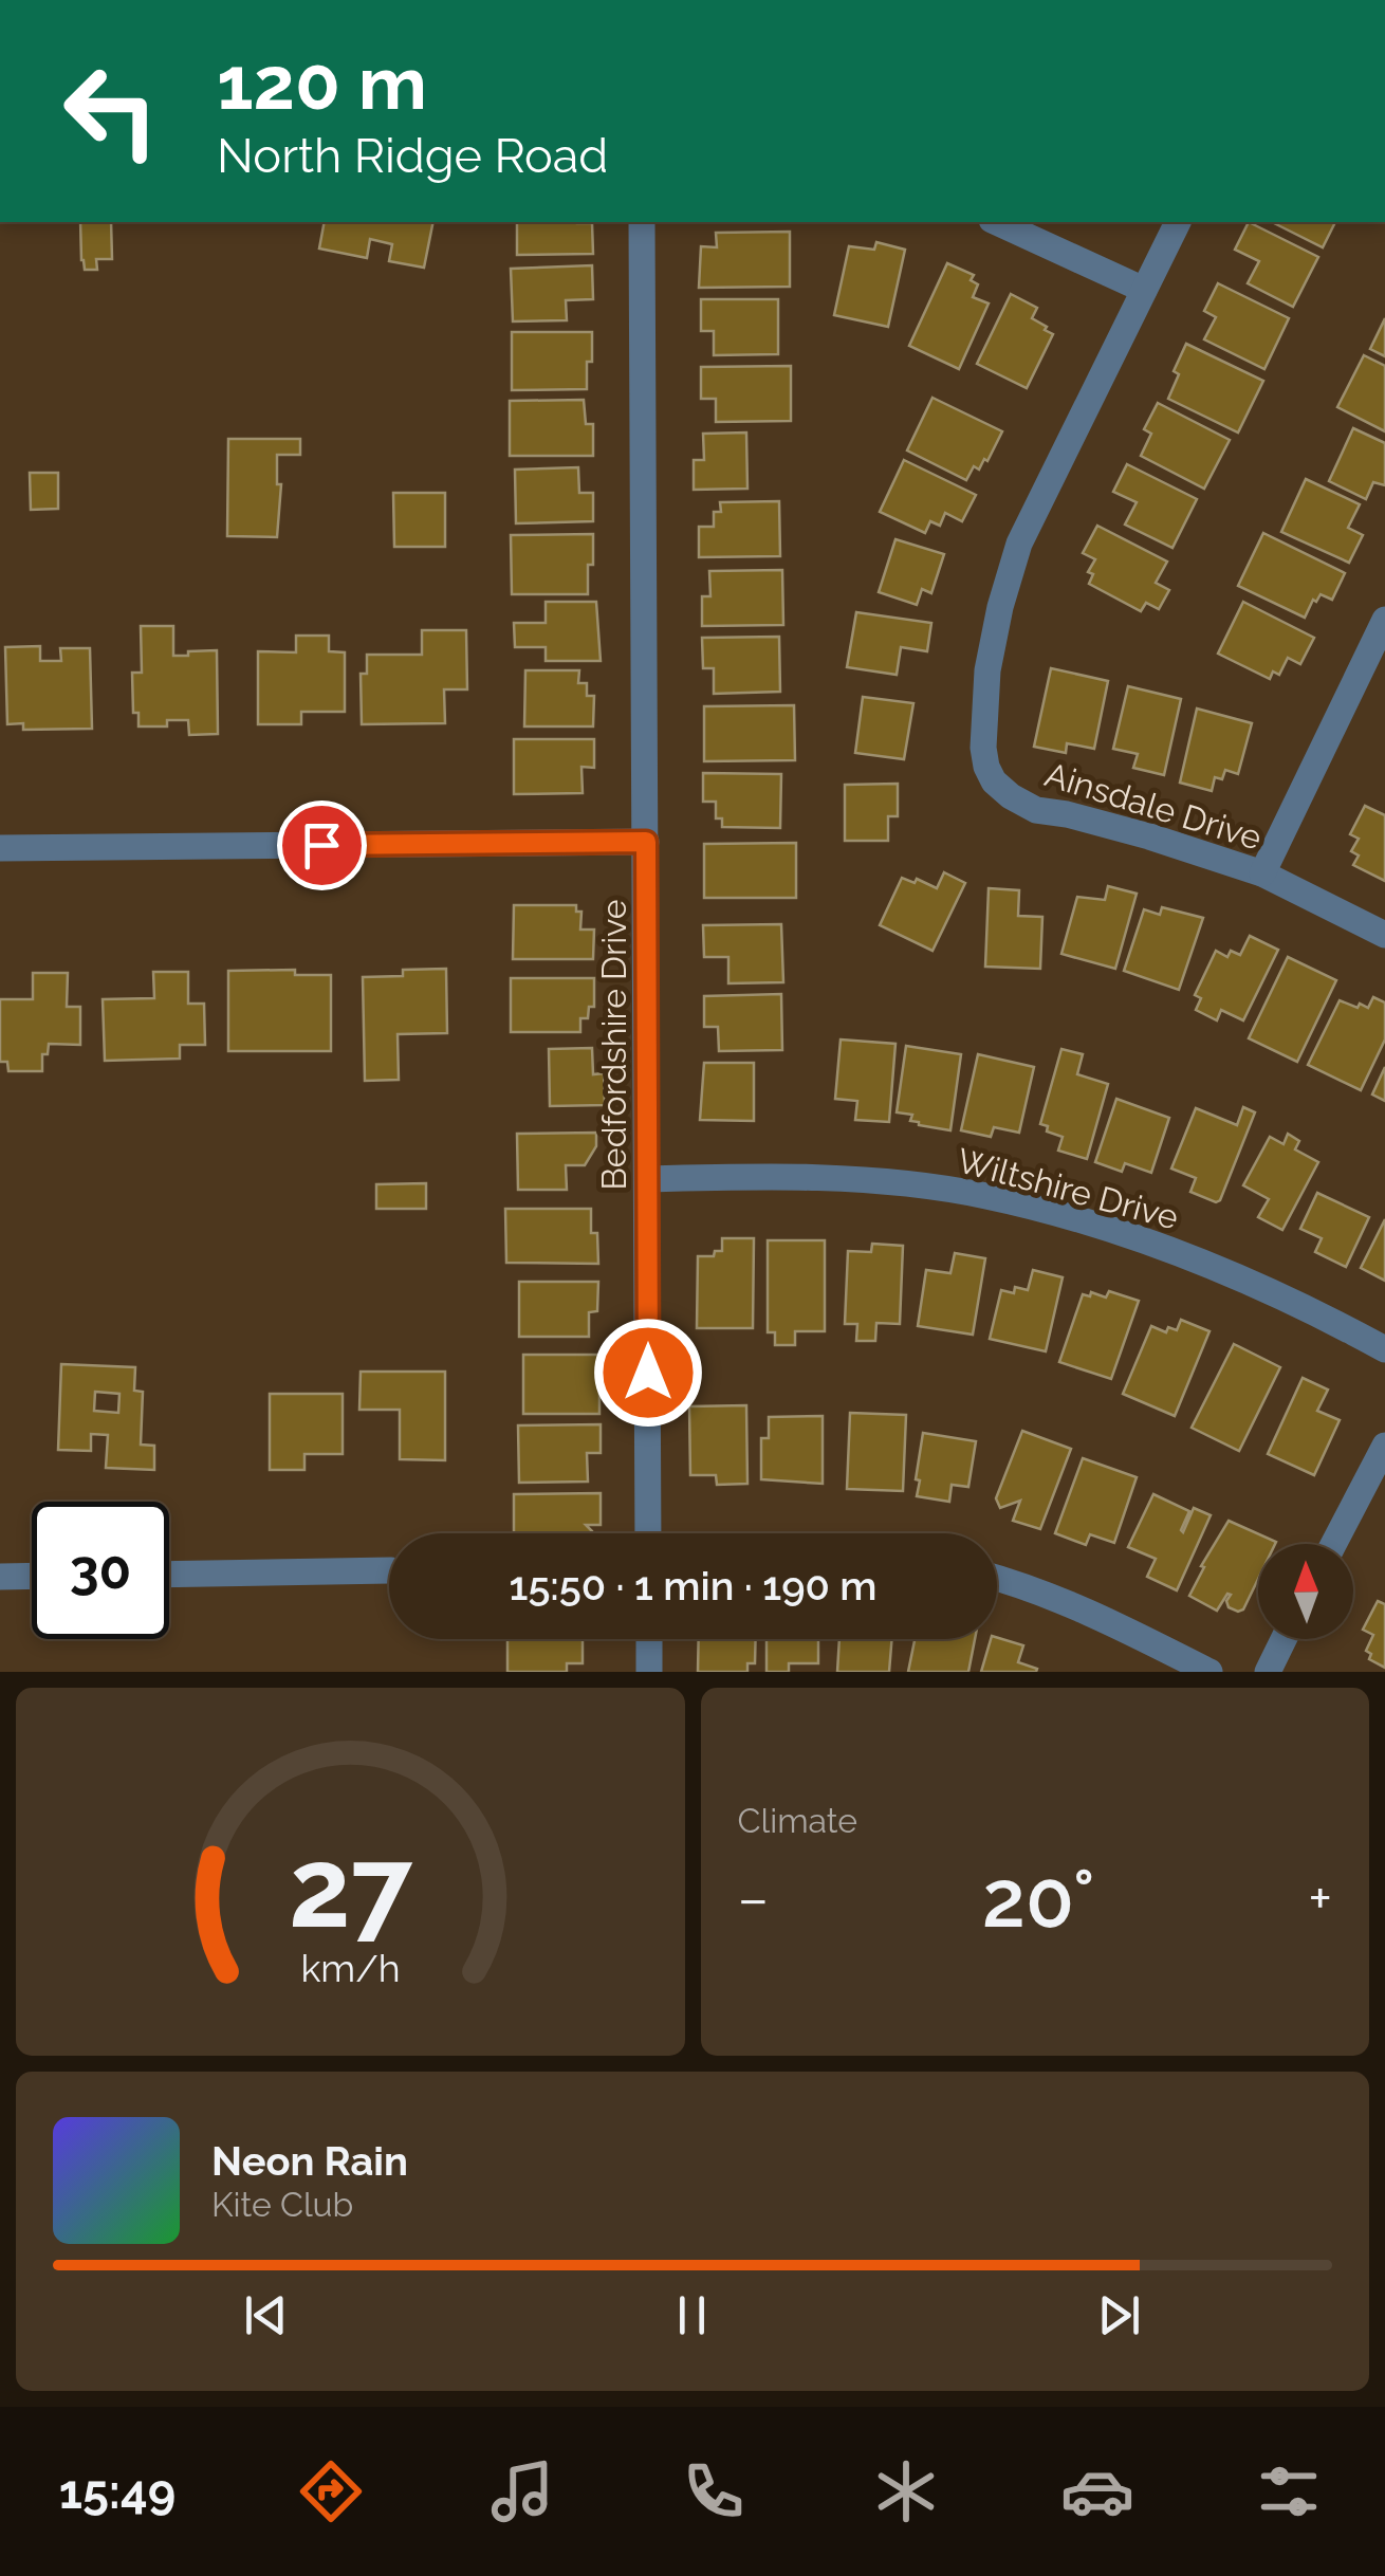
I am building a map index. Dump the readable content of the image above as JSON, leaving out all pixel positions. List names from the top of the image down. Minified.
{"streets":{"street":["Ainsdale Drive","Bedfordshire Drive","Wiltshire Drive"]},"crossings":[["Bedfordshire Drive","Wiltshire Drive"]],"north":"top","page":{"turn":["120 m","North Ridge Road"],"limit":"30","trip":"15:50 · 1 min · 190 m","tile":"Climate","heat":["−","20°","+"],"song":["Neon Rain","Kite Club"],"tabs":"15:49","gauge":["27","km/h"]}}
